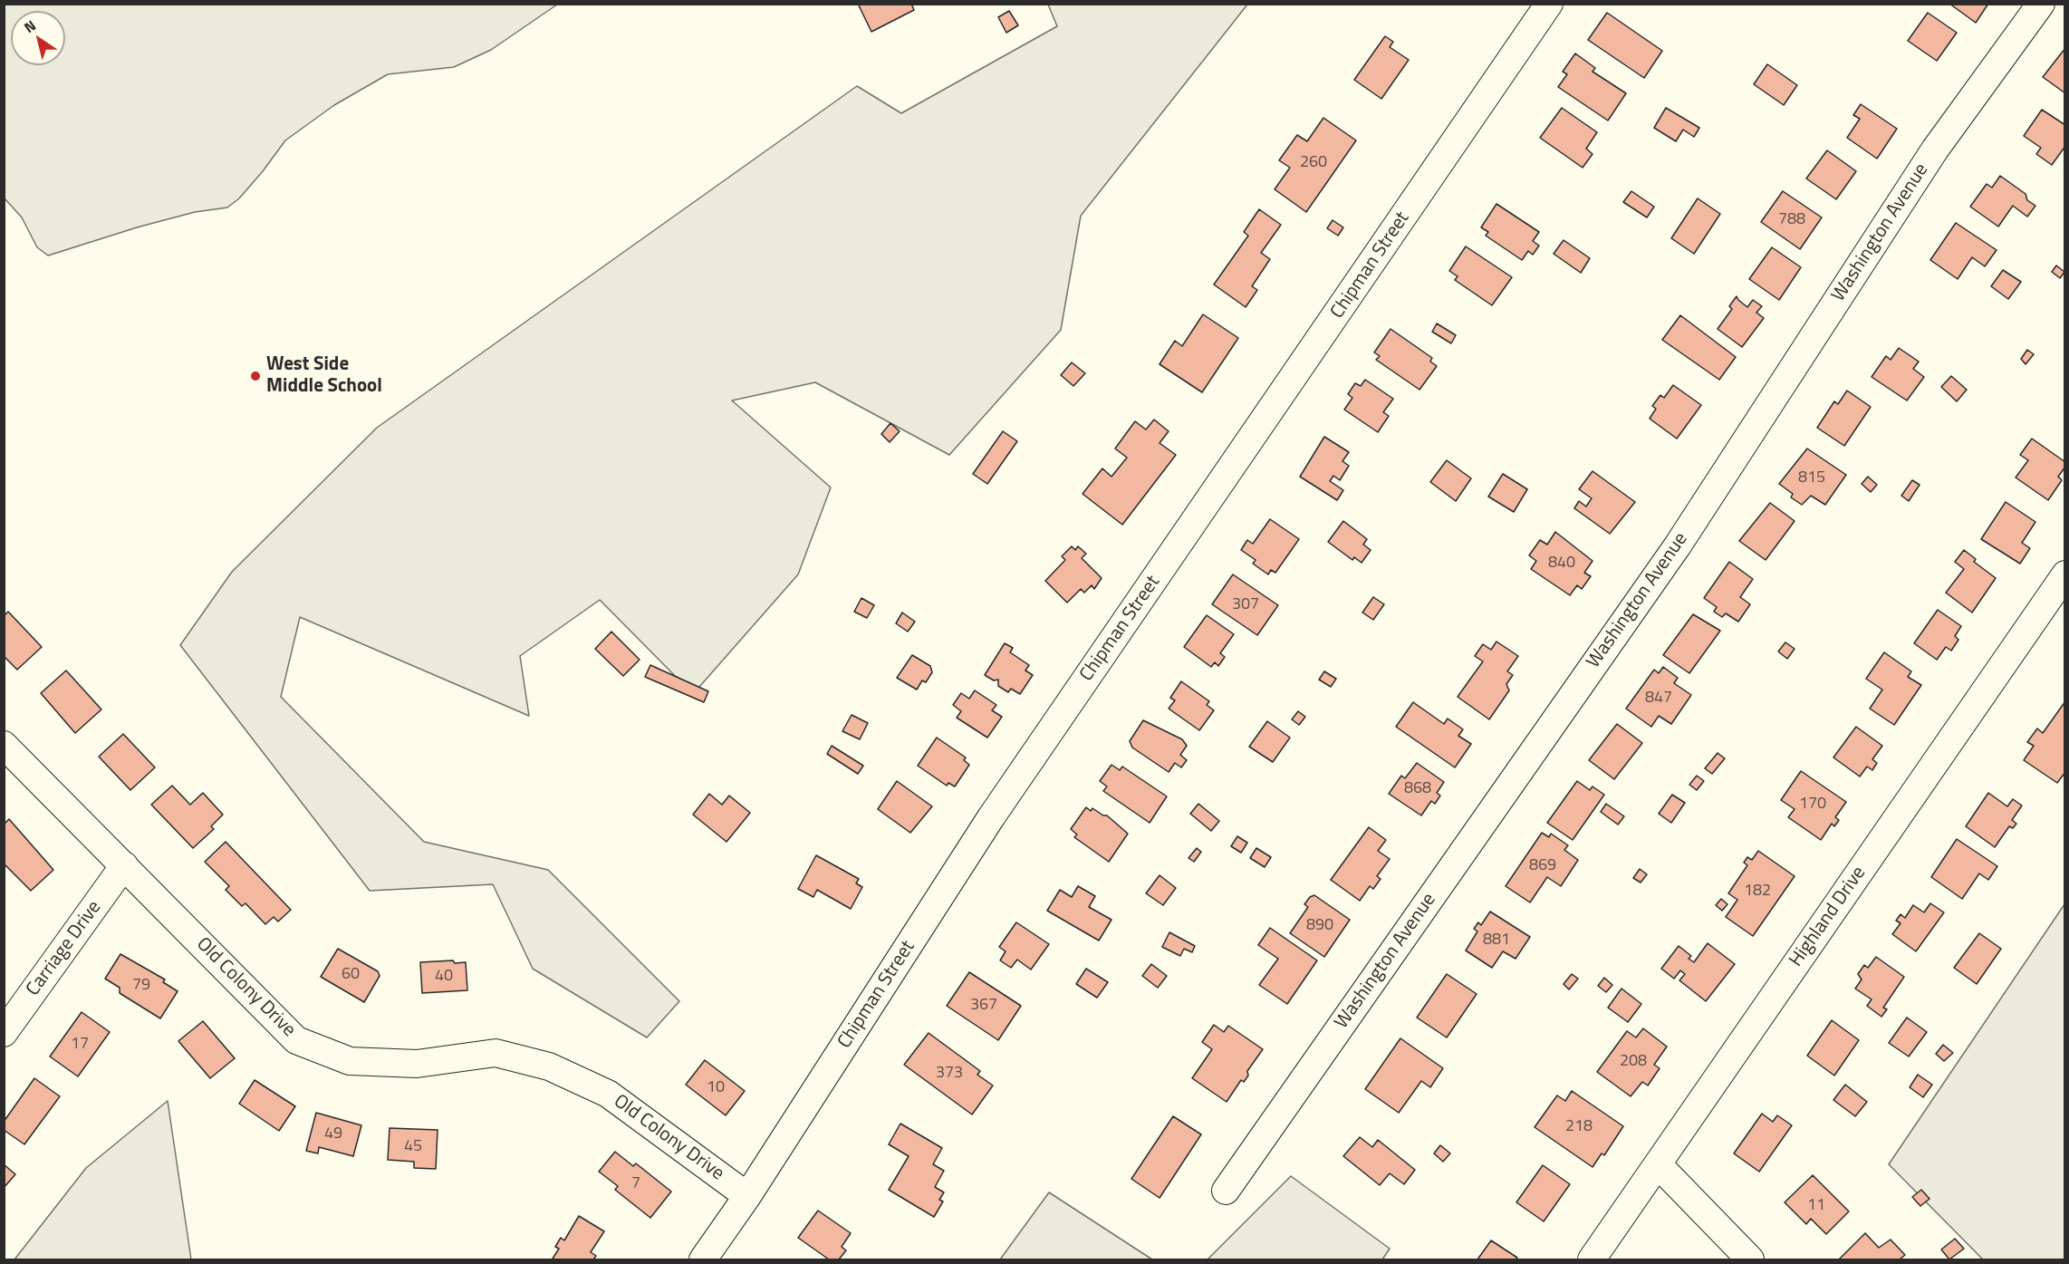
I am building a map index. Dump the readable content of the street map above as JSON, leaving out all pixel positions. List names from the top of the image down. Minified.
{"streets":{"street":["Washington Avenue","Chipman Street","Highland Drive","Carriage Drive","Old Colony Drive"]},"crossings":[["Chipman Street","Old Colony Drive"],["Carriage Drive","Old Colony Drive"]],"places":["West Side Middle School"],"house_numbers":["260","788","815","840","307","847","868","170","869","182","890","881","60","40","79","367","17","208","373","10","218","49","45","7","11"],"north":"top left"}
